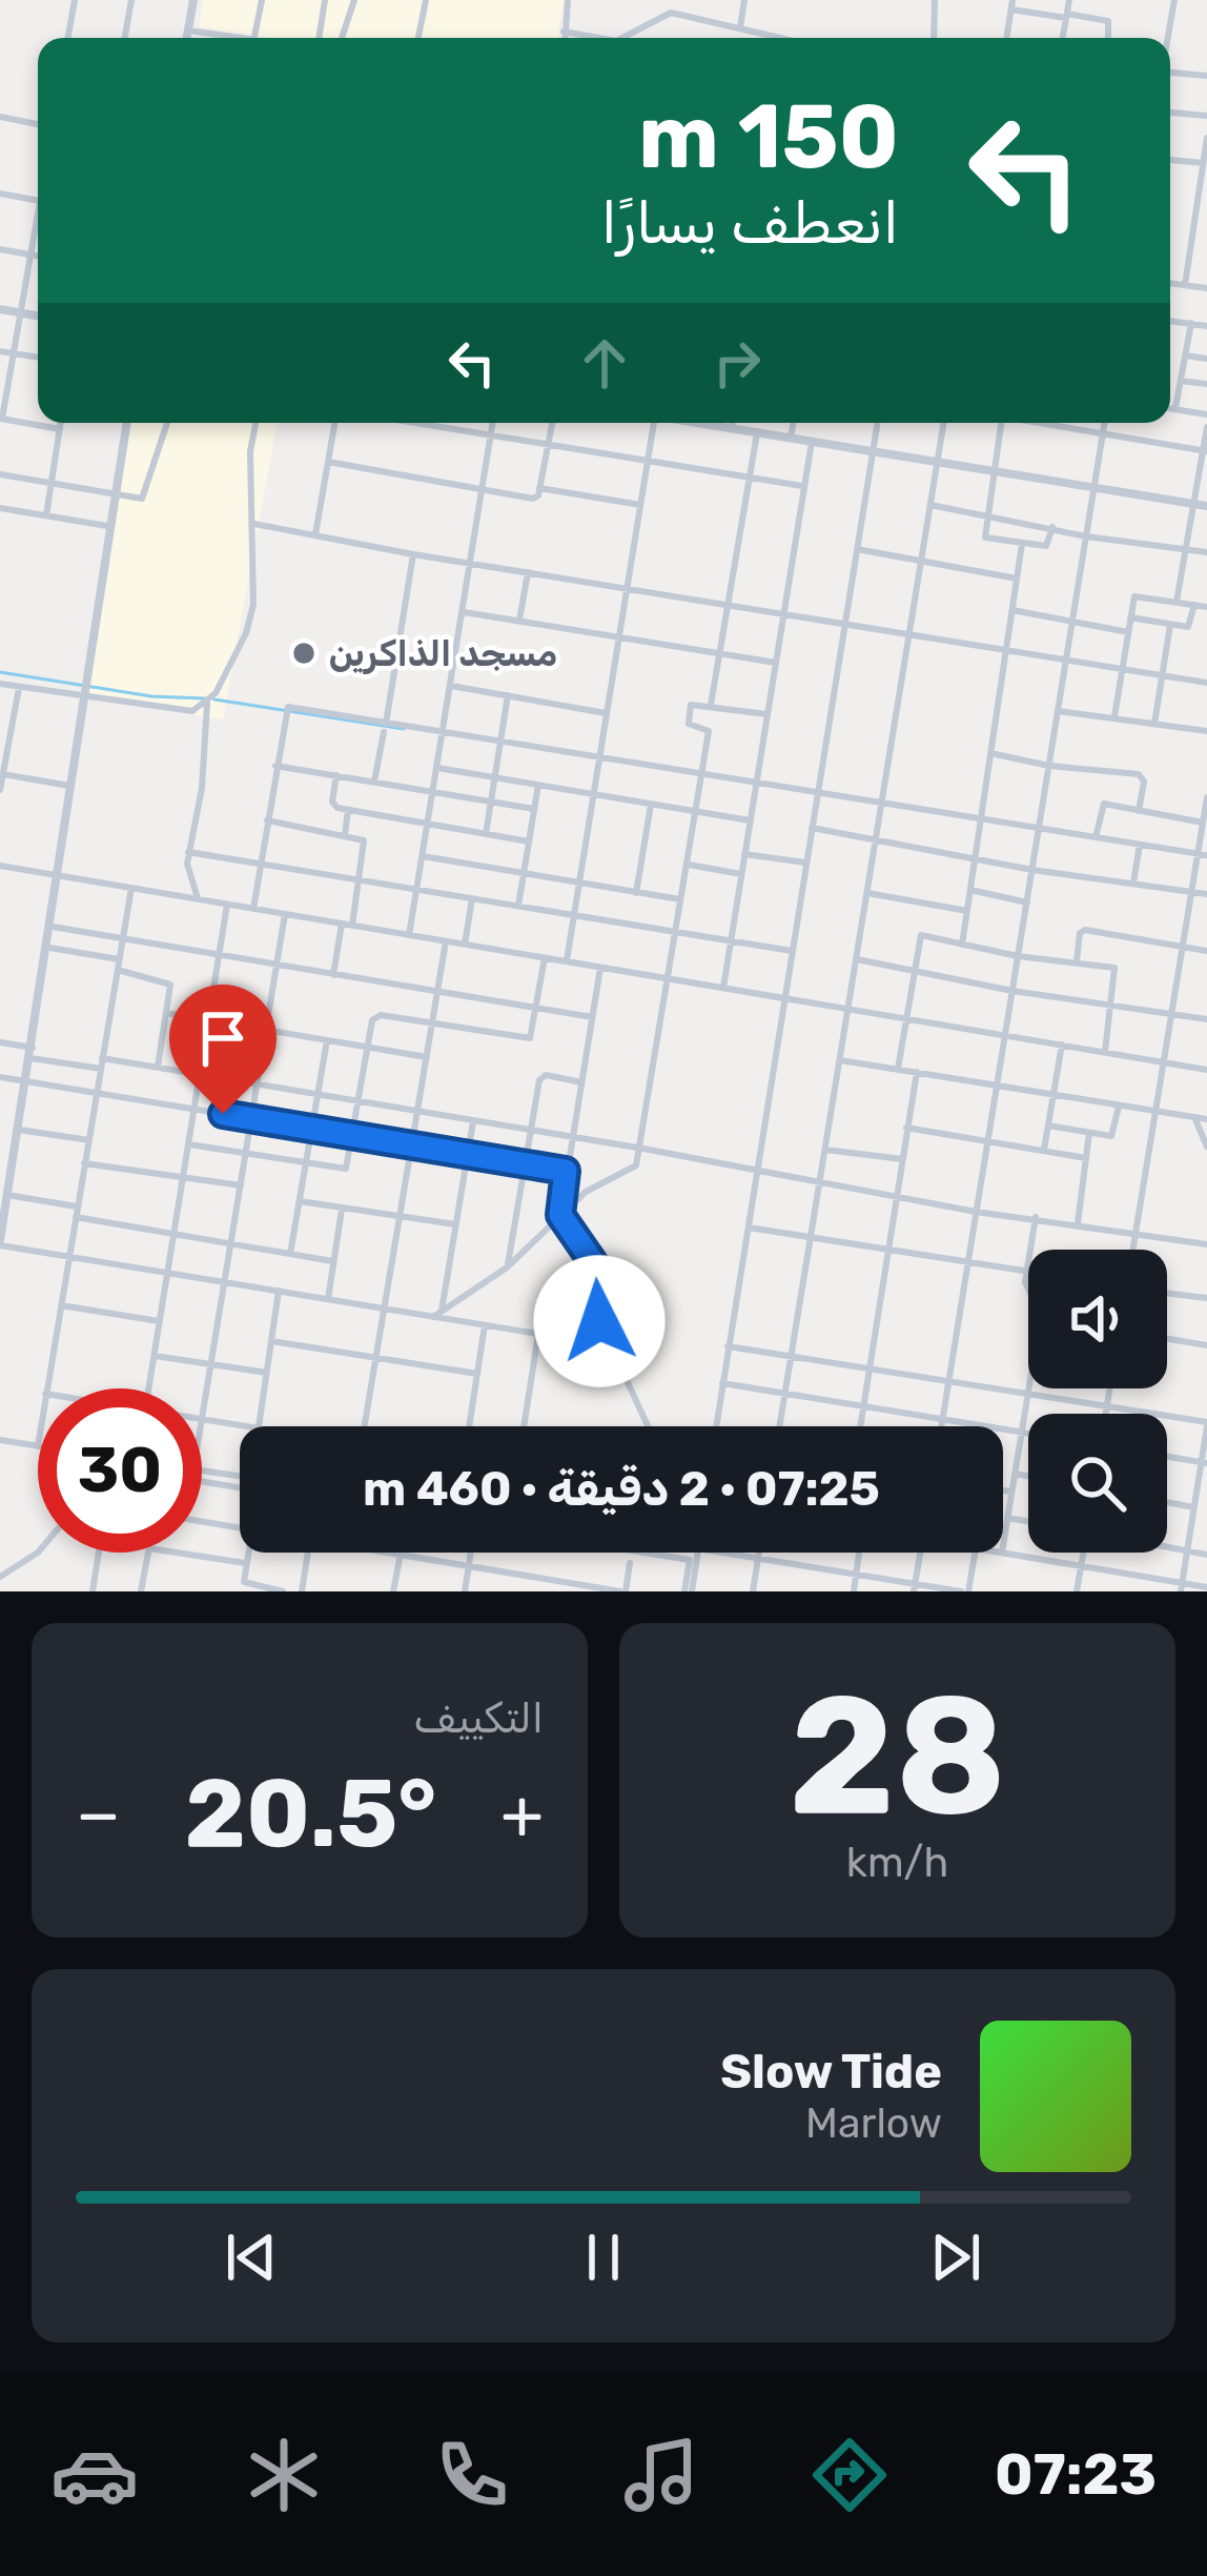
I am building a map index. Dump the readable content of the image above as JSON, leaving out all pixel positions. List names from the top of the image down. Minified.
{"places":["مسجد الذاكرين"],"page":{"turn":["150 m","انعطف يسارًا"],"limit":"30","trip":"07:25 · 2 دقيقة · 460 m","tile":[["28","km/h"],"التكييف"],"heat":["−","20.5°","+"],"song":["Slow Tide","Marlow"],"tabs":"07:23"}}
